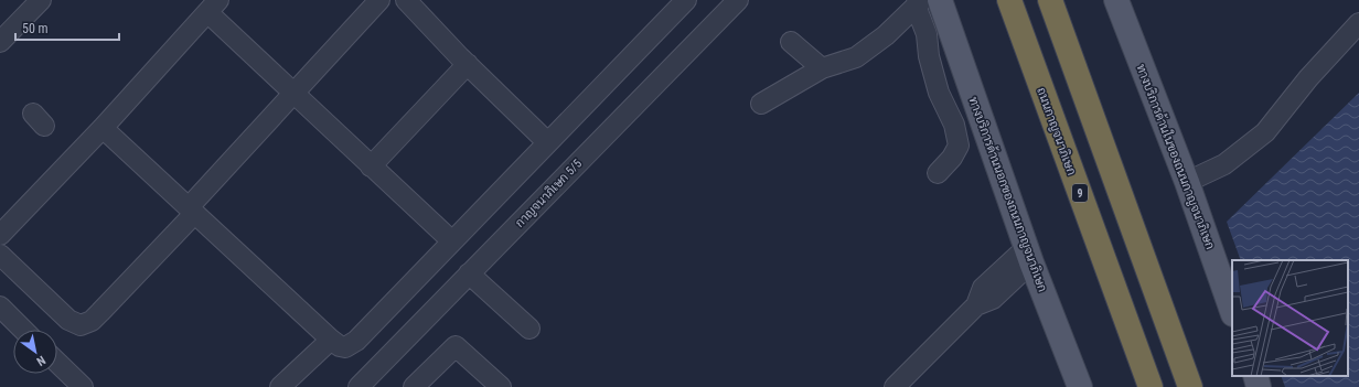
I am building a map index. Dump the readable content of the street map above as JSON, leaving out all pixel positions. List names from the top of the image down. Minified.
{"streets":{"highway":["ถนนกาญจนาภิเษก","9"],"main road":["ทางบริการด้านในของถนนกาญจนาภิเษก","ทางบริการด้านนอกของถนนกาญจนาภิเษก"],"street":["กาญจนาภิเษก 5/5"]},"scale_bar":"50 m","north":"bottom right"}
